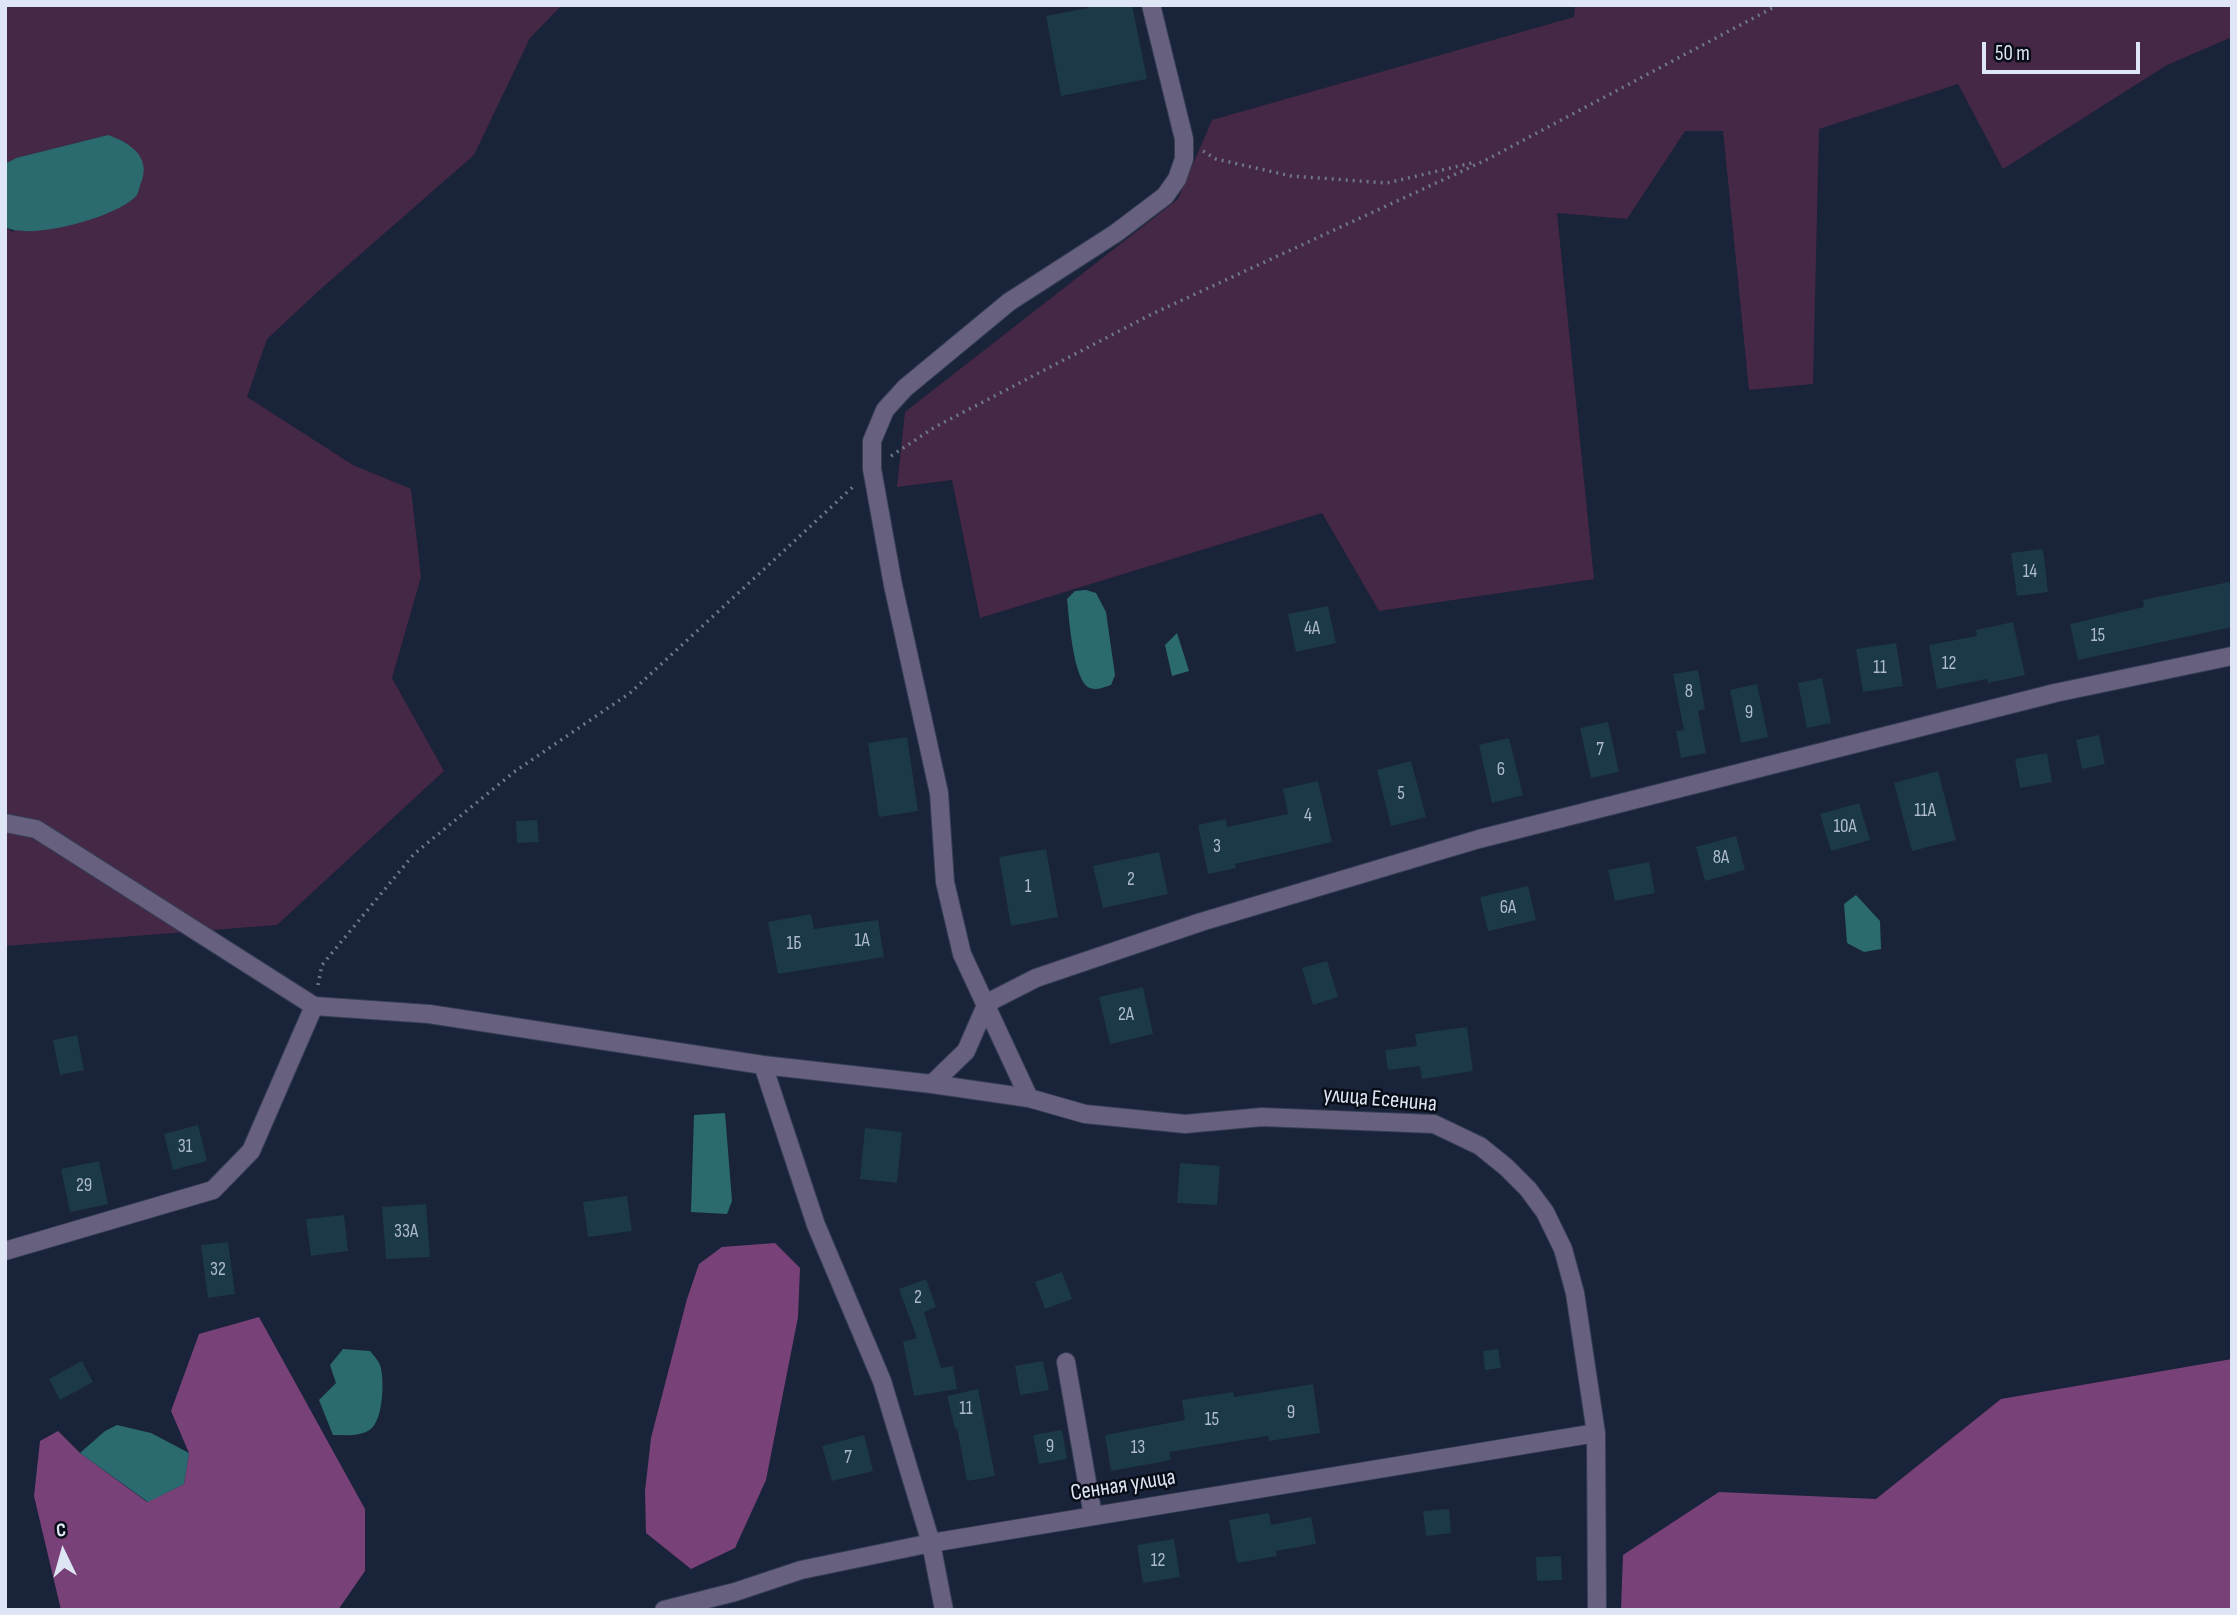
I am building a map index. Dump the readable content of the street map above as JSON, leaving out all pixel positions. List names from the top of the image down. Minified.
{"streets":{"street":["улица Есенина","Сенная улица"]},"crossings":[["улица Есенина","Сенная улица"]],"house_numbers":["14","4А","15","12","11","8","9","7","6","5","11А","4","10А","3","8А","2","1","6А","1А","1Б","2А","31","29","33А","32","2","11","9","15","9","13","7","12"],"scale_bar":"50 m","north":"top"}
